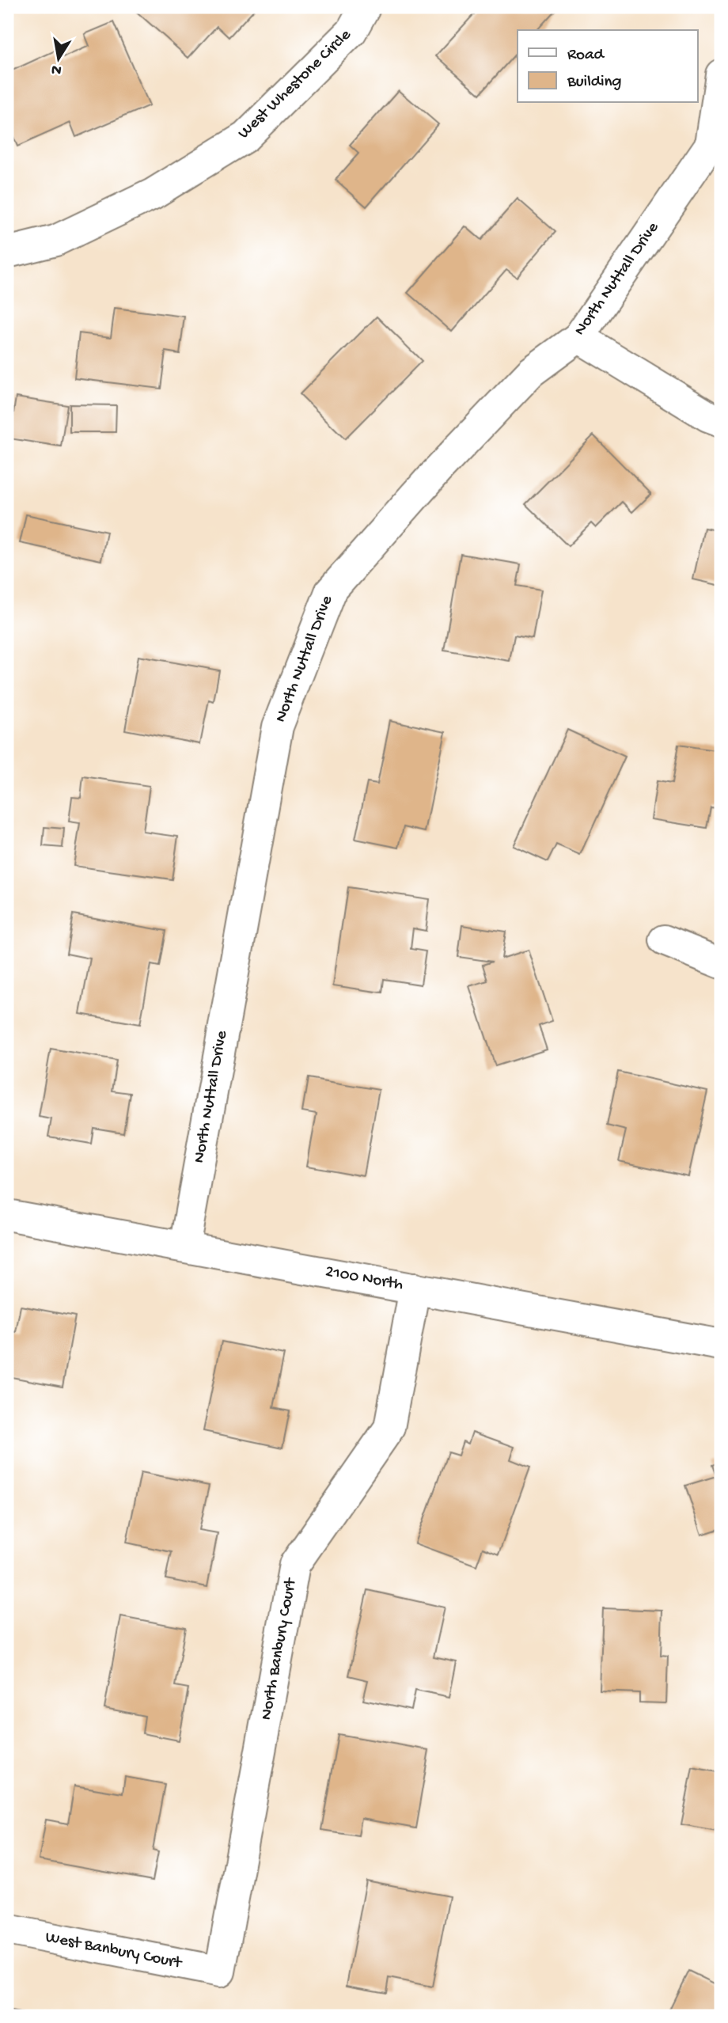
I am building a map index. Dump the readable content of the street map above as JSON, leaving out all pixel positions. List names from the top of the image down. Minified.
{"streets":{"street":["West Whestone Circle","North Nuttall Drive","2100 North","North Banbury Court","West Banbury Court"]},"crossings":[["North Nuttall Drive","2100 North"],["2100 North","North Banbury Court"],["North Banbury Court","West Banbury Court"]],"legend":["Road","Building"],"north":"bottom"}
